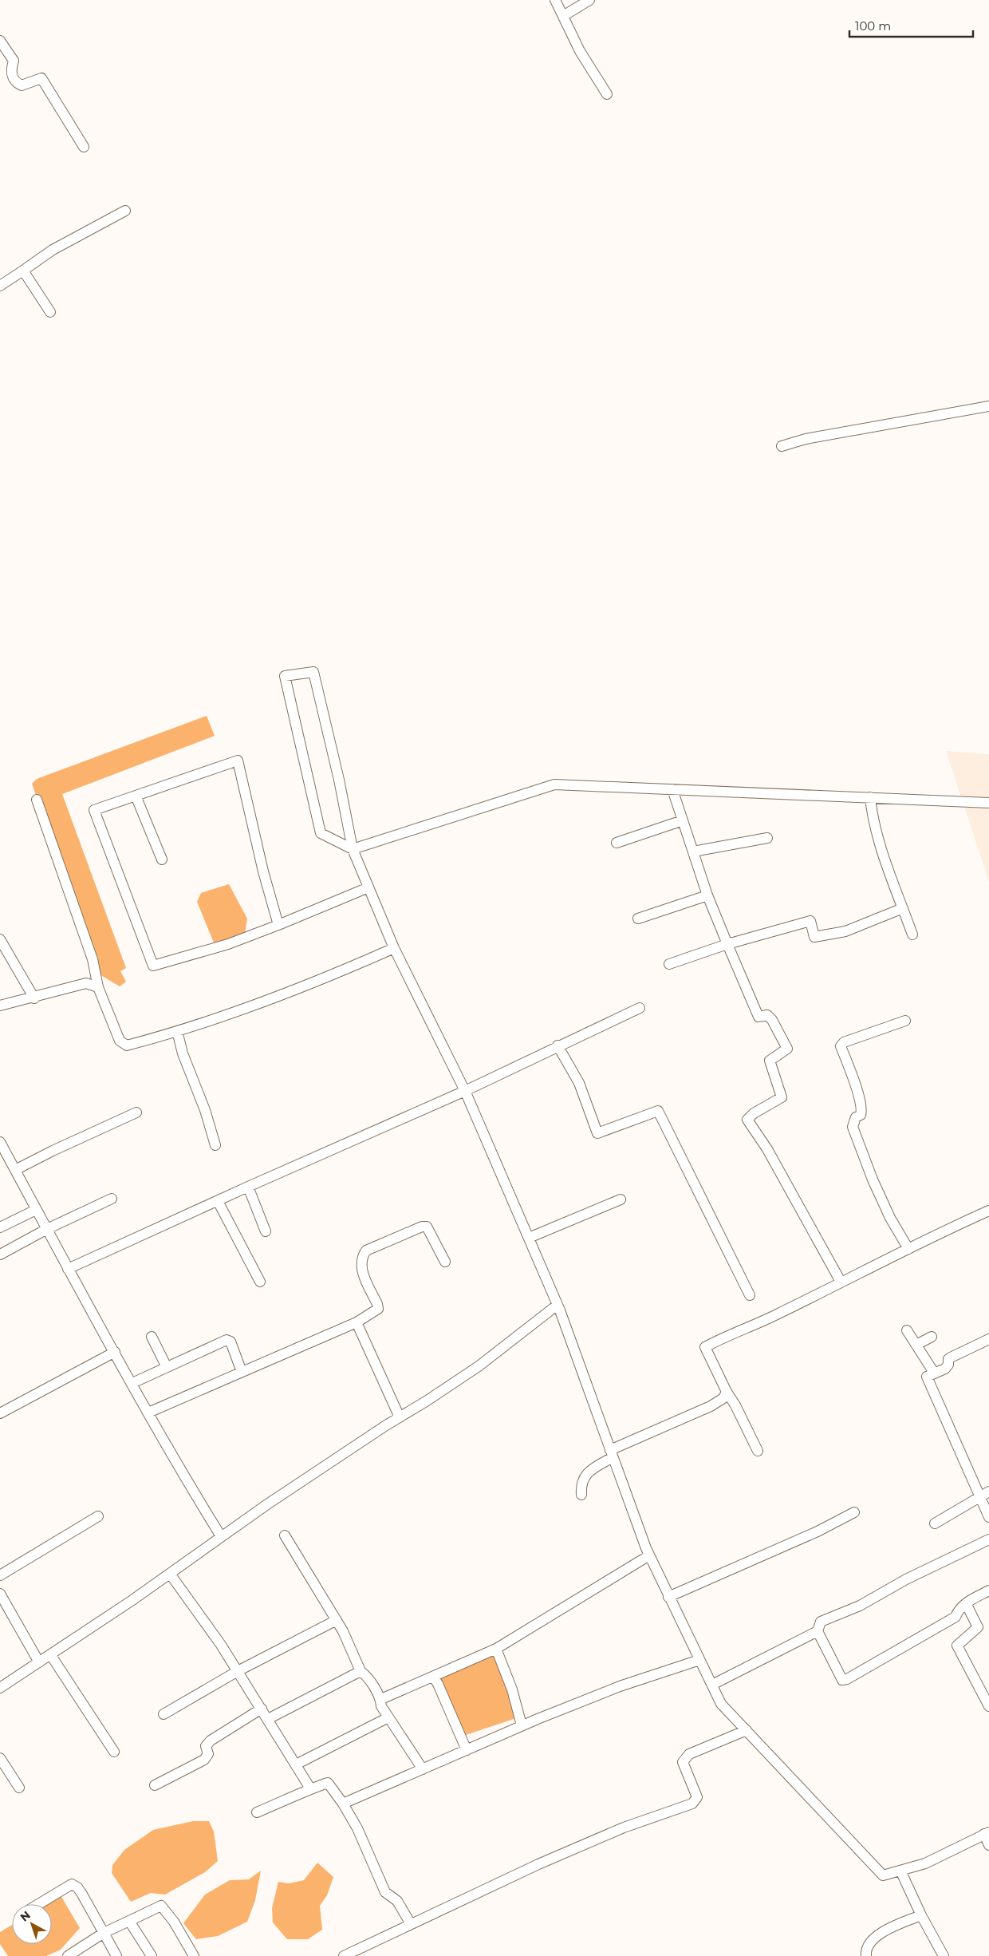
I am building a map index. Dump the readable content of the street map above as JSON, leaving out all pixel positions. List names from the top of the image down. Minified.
{"scale_bar":"100 m","north":"top left"}
